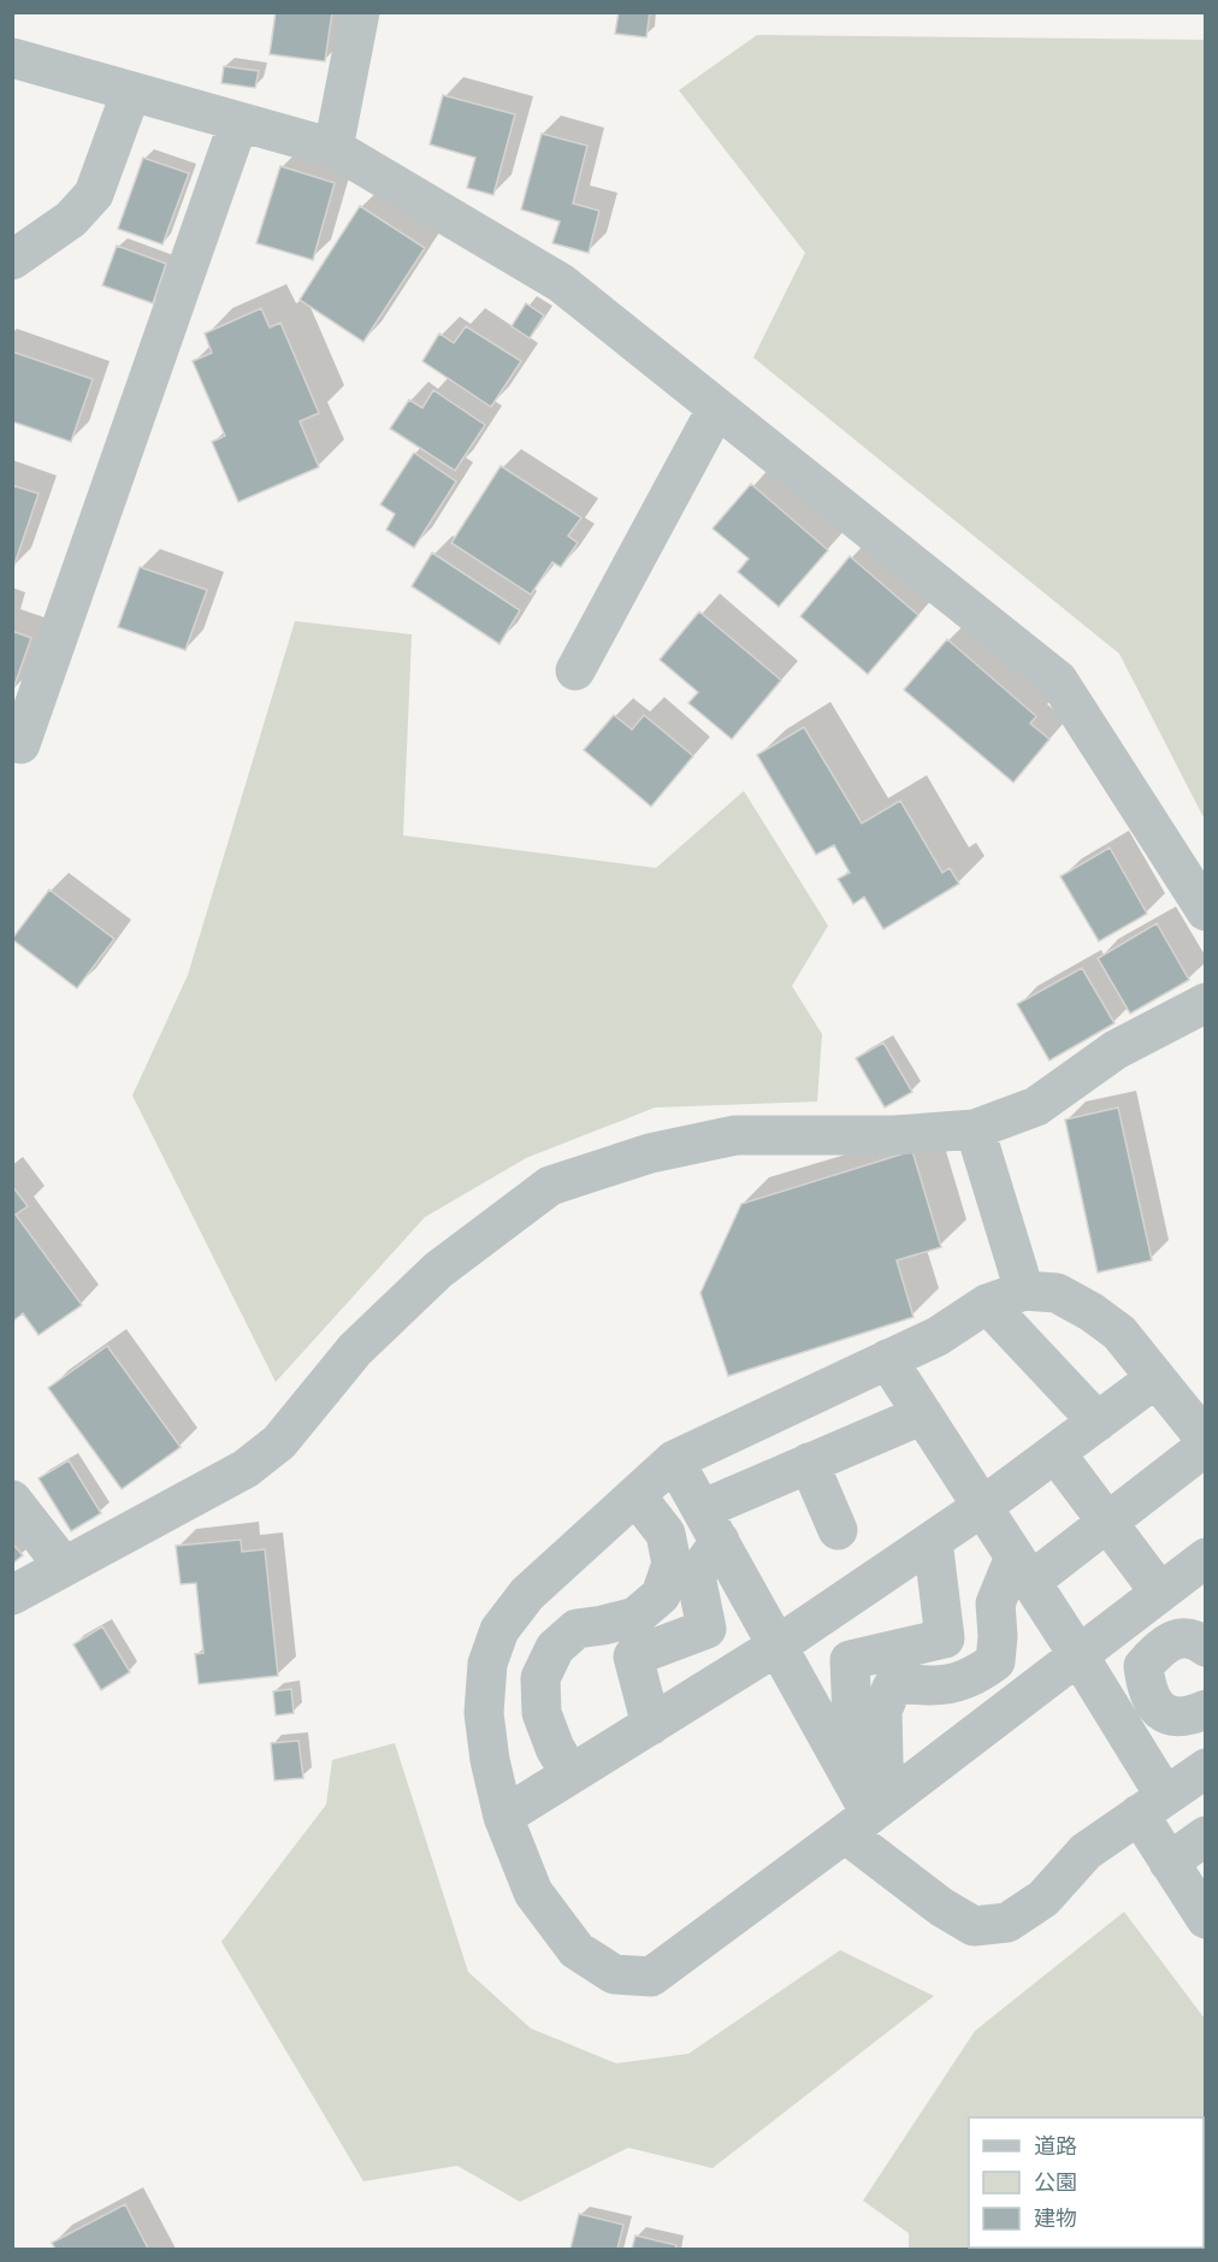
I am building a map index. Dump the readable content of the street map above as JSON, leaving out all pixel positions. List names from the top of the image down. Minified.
{"legend":["道路","公園","建物"]}
